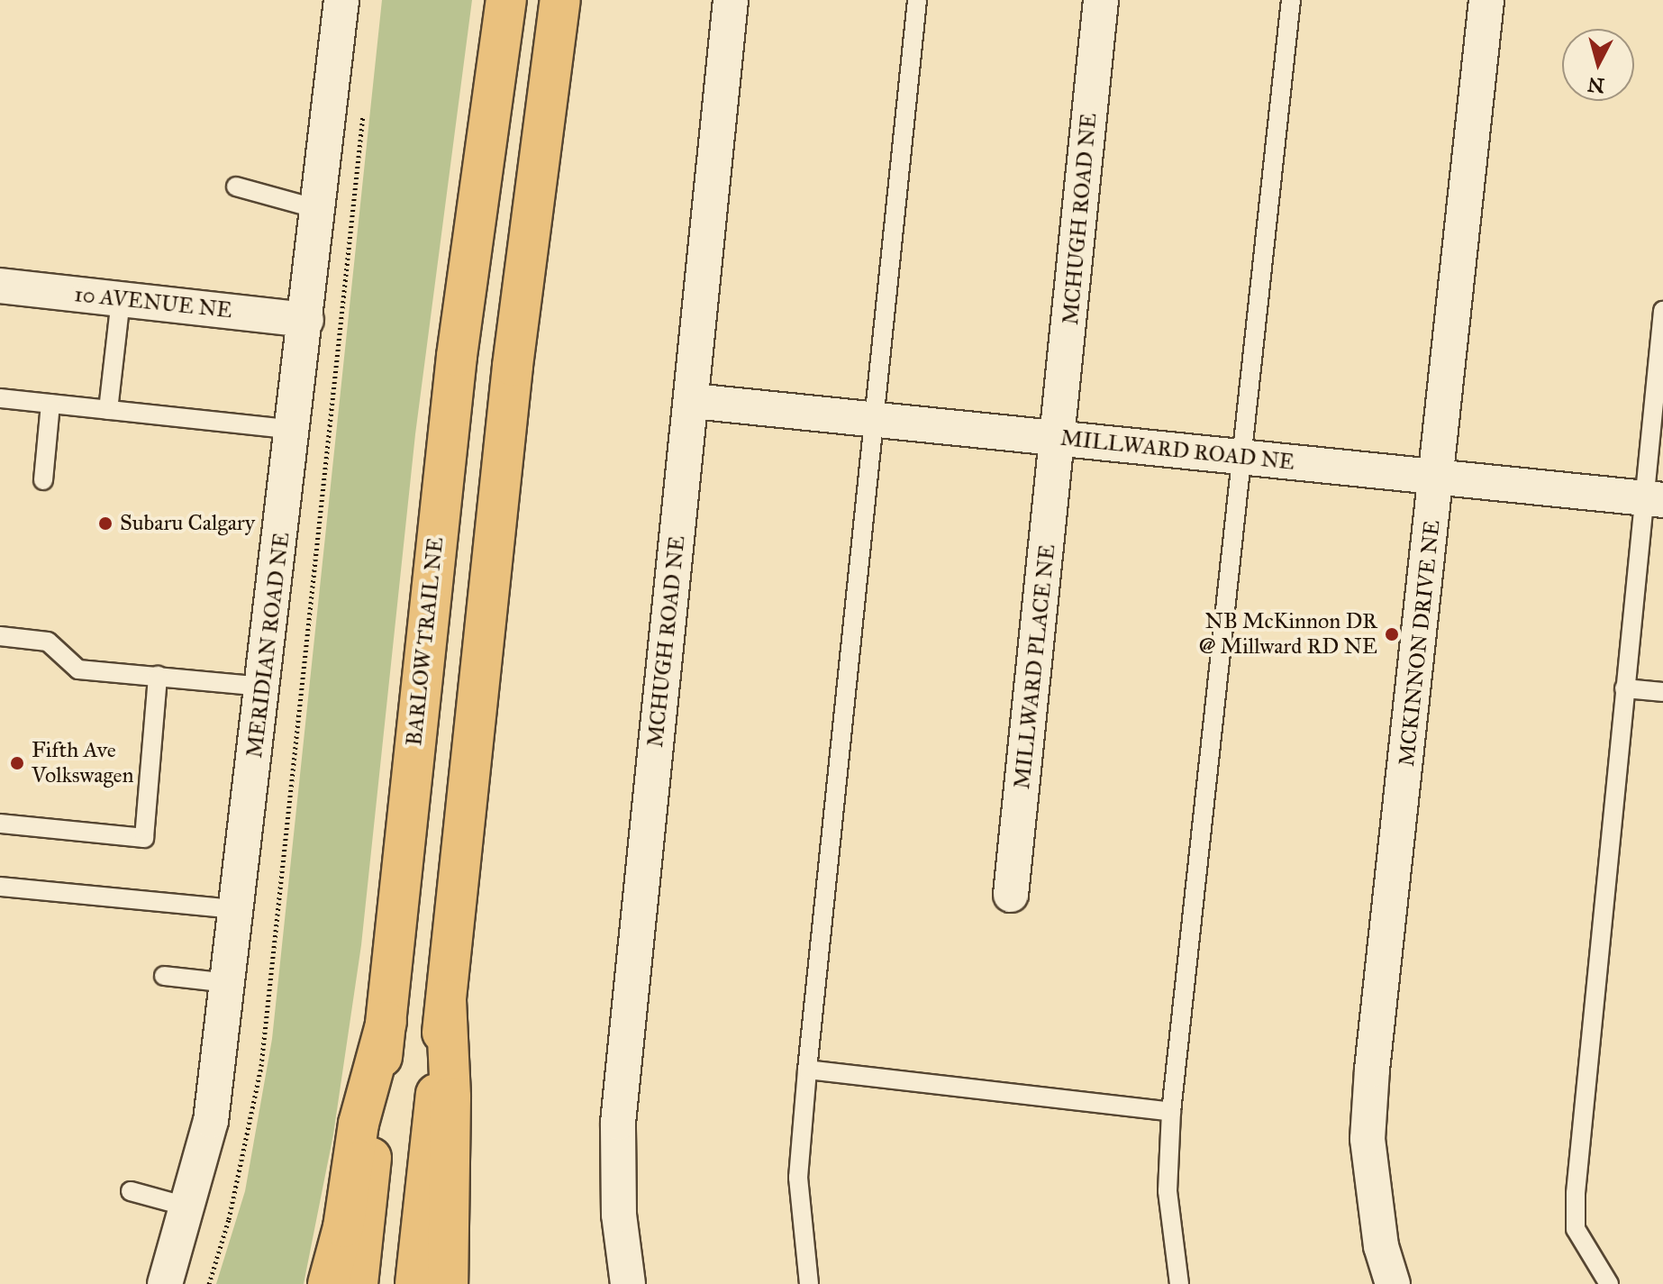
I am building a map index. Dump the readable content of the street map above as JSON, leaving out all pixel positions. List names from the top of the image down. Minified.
{"streets":{"main road":["BARLOW TRAIL NE"],"street":["MCHUGH ROAD NE","10 AVENUE NE","MILLWARD ROAD NE","MCKINNON DRIVE NE","MERIDIAN ROAD NE","MILLWARD PLACE NE"]},"crossings":[["MCHUGH ROAD NE","MILLWARD ROAD NE"],["MCHUGH ROAD NE","MILLWARD PLACE NE"],["10 AVENUE NE","MERIDIAN ROAD NE"],["MILLWARD ROAD NE","MCKINNON DRIVE NE"],["MILLWARD ROAD NE","MILLWARD PLACE NE"]],"places":["Subaru Calgary","NB McKinnon DR @ Millward RD NE","Fifth Ave Volkswagen"],"north":"bottom"}
